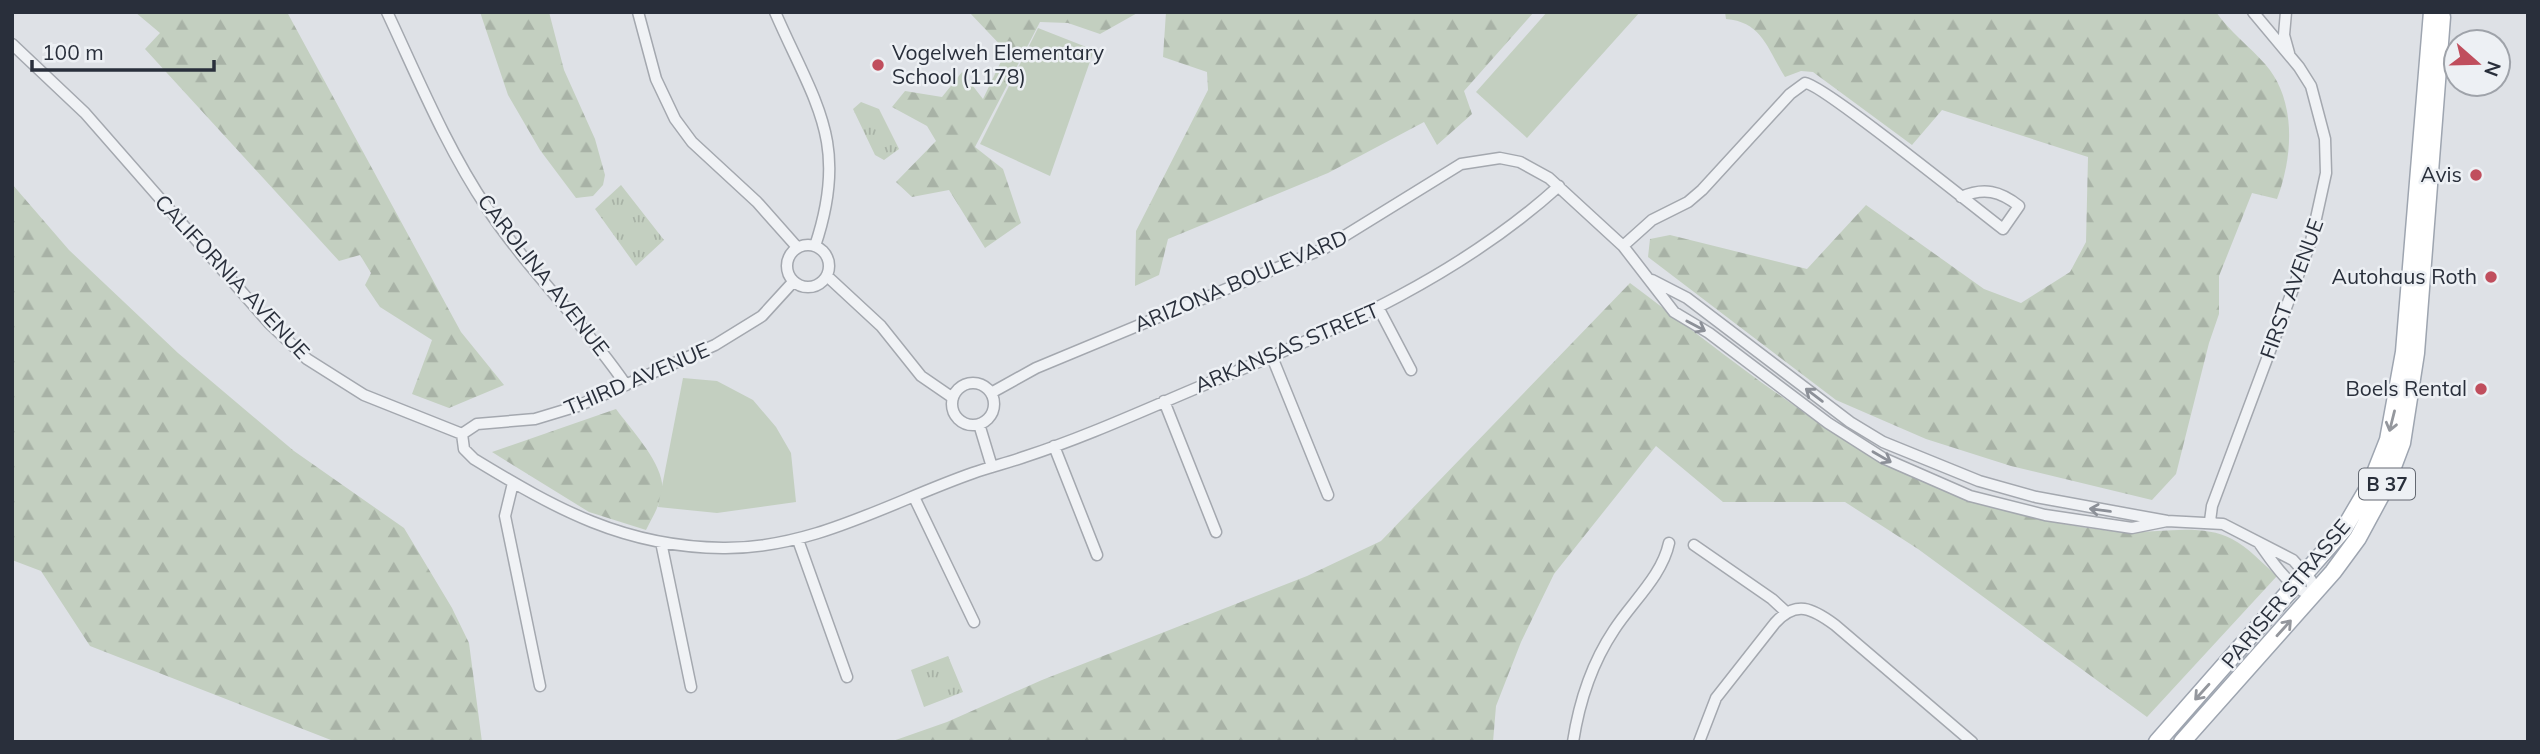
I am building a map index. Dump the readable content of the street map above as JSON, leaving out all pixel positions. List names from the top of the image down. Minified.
{"streets":{"main road":["B 37","PARISER STRASSE"],"street":["CAROLINA AVENUE","CALIFORNIA AVENUE","ARIZONA BOULEVARD","FIRST AVENUE","ARKANSAS STREET","THIRD AVENUE"]},"crossings":[["CAROLINA AVENUE","THIRD AVENUE"],["CALIFORNIA AVENUE","THIRD AVENUE"],["ARIZONA BOULEVARD","FIRST AVENUE"],["ARIZONA BOULEVARD","ARKANSAS STREET"],["ARIZONA BOULEVARD","PARISER STRASSE"]],"places":["Vogelweh Elementary School (1178)","Avis","Autohaus Roth","Boels Rental"],"scale_bar":"100 m","north":"right"}
